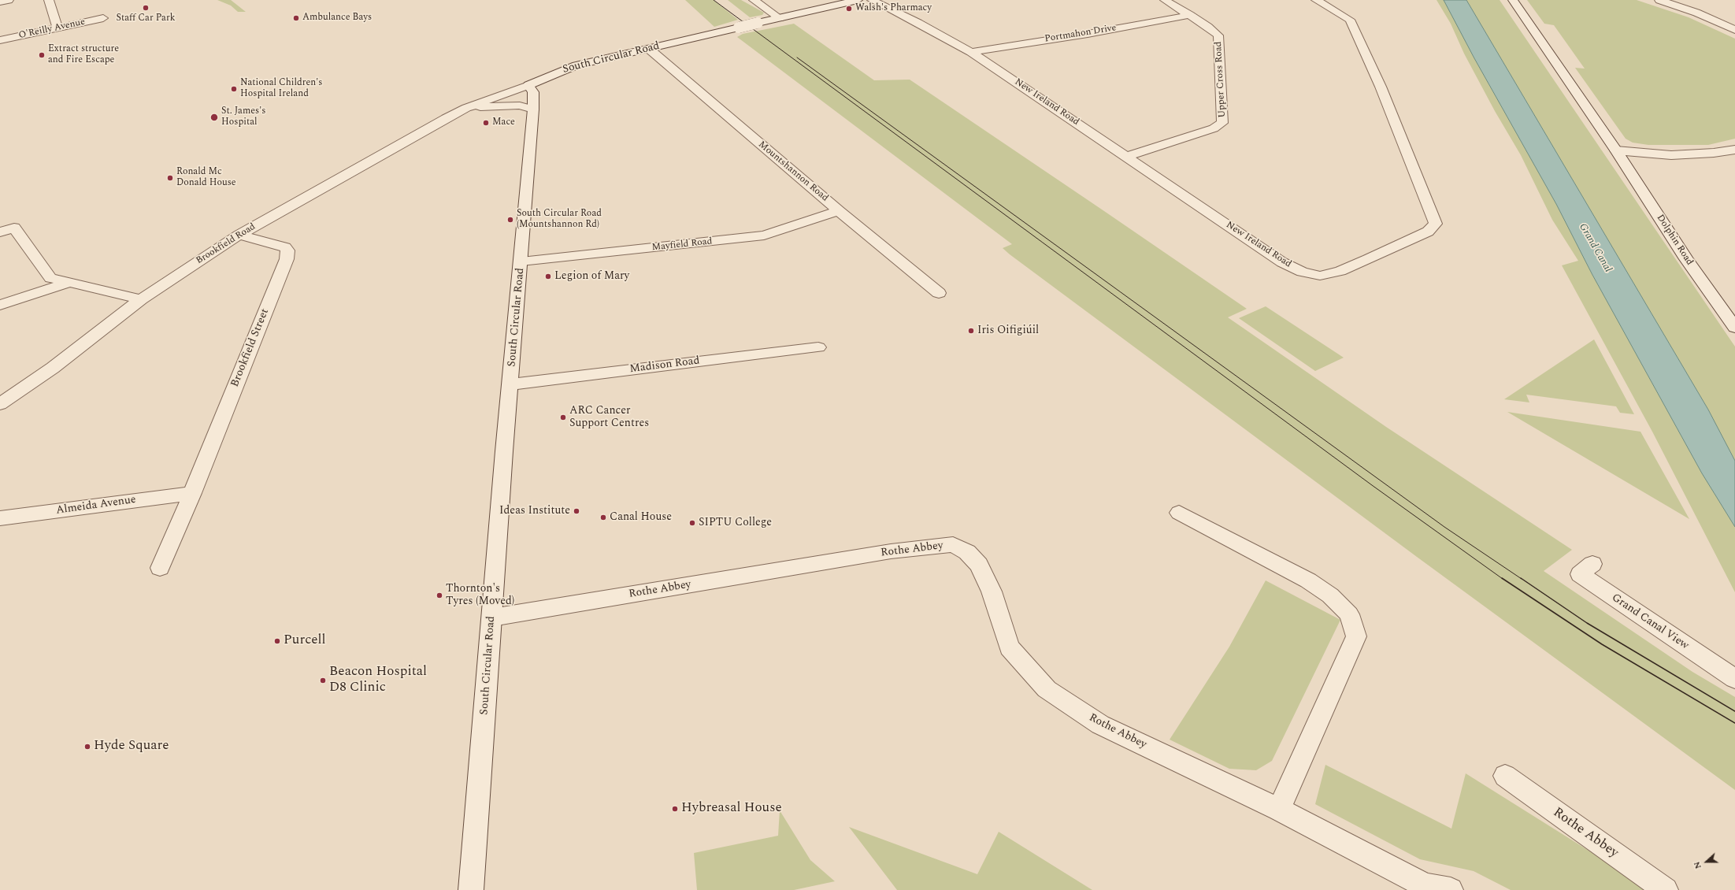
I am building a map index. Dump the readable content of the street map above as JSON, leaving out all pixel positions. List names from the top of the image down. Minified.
{"streets":{"street":["O'Reilly Avenue","Portmahon Drive","South Circular Road","Upper Cross Road","New Ireland Road","Mountshannon Road","Dolphin Road","Brookfield Road","Mayfield Road","Brookfield Street","Madison Road","Almeida Avenue","Rothe Abbey","Grand Canal View"]},"crossings":[["Portmahon Drive","Upper Cross Road"],["Portmahon Drive","New Ireland Road"],["South Circular Road","Mountshannon Road"],["South Circular Road","Brookfield Road"],["South Circular Road","Mayfield Road"],["South Circular Road","Madison Road"],["South Circular Road","Rothe Abbey"],["Upper Cross Road","New Ireland Road"],["Mountshannon Road","Mayfield Road"],["Brookfield Road","Brookfield Street"],["Brookfield Street","Almeida Avenue"]],"water":["Grand Canal"],"places":["Staff Car Park","Walsh's Pharmacy","Ambulance Bays","Extract structure and Fire Escape","National Children's Hospital Ireland","St. James's Hospital","Mace","Ronald Mc Donald House","South Circular Road (Mountshannon Rd)","Legion of Mary","Iris Oifigiúil","ARC Cancer Support Centres","Ideas Institute","Canal House","SIPTU College","Thornton's Tyres (Moved)","Purcell","Beacon Hospital D8 Clinic","Hyde Square","Hybreasal House"],"north":"left"}
